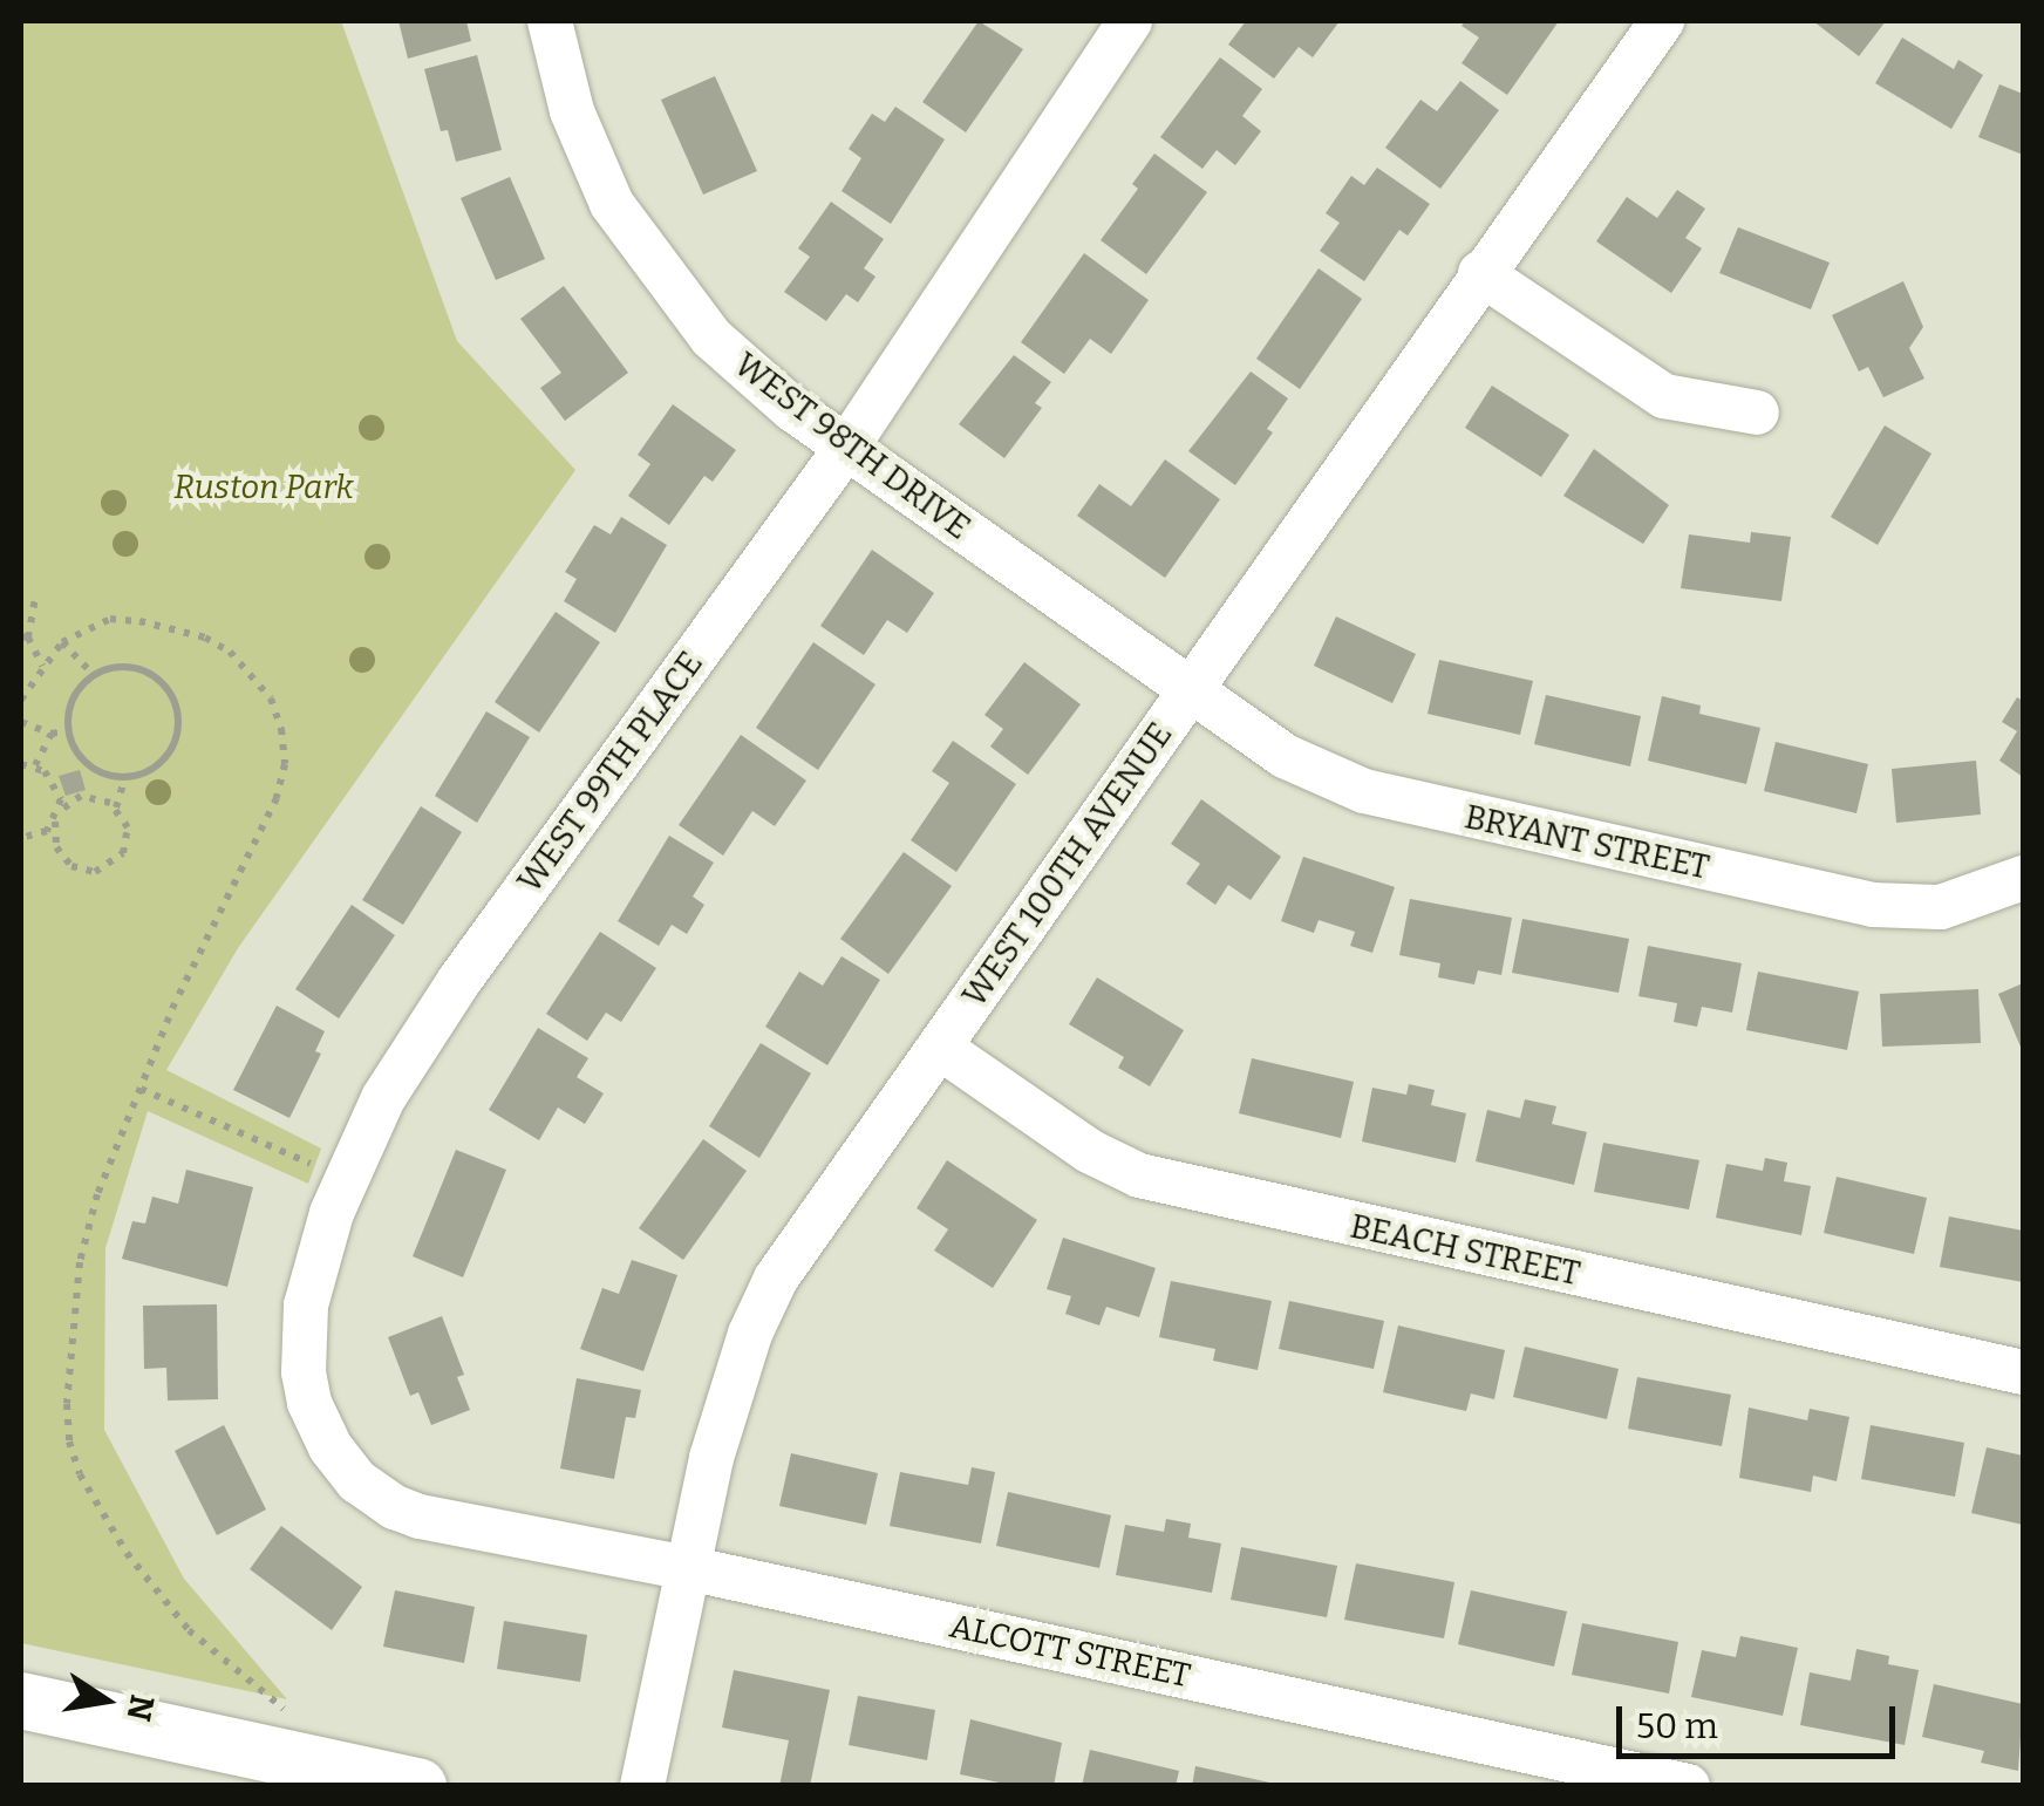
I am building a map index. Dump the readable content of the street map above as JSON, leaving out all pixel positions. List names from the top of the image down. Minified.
{"streets":{"street":["WEST 98TH DRIVE","WEST 99TH PLACE","BRYANT STREET","WEST 100TH AVENUE","BEACH STREET","ALCOTT STREET"]},"crossings":[["WEST 98TH DRIVE","WEST 99TH PLACE"],["WEST 98TH DRIVE","BRYANT STREET"],["WEST 98TH DRIVE","WEST 100TH AVENUE"],["WEST 99TH PLACE","ALCOTT STREET"],["BRYANT STREET","WEST 100TH AVENUE"],["WEST 100TH AVENUE","BEACH STREET"],["WEST 100TH AVENUE","ALCOTT STREET"]],"parks":["Ruston Park"],"scale_bar":"50 m","north":"right"}
